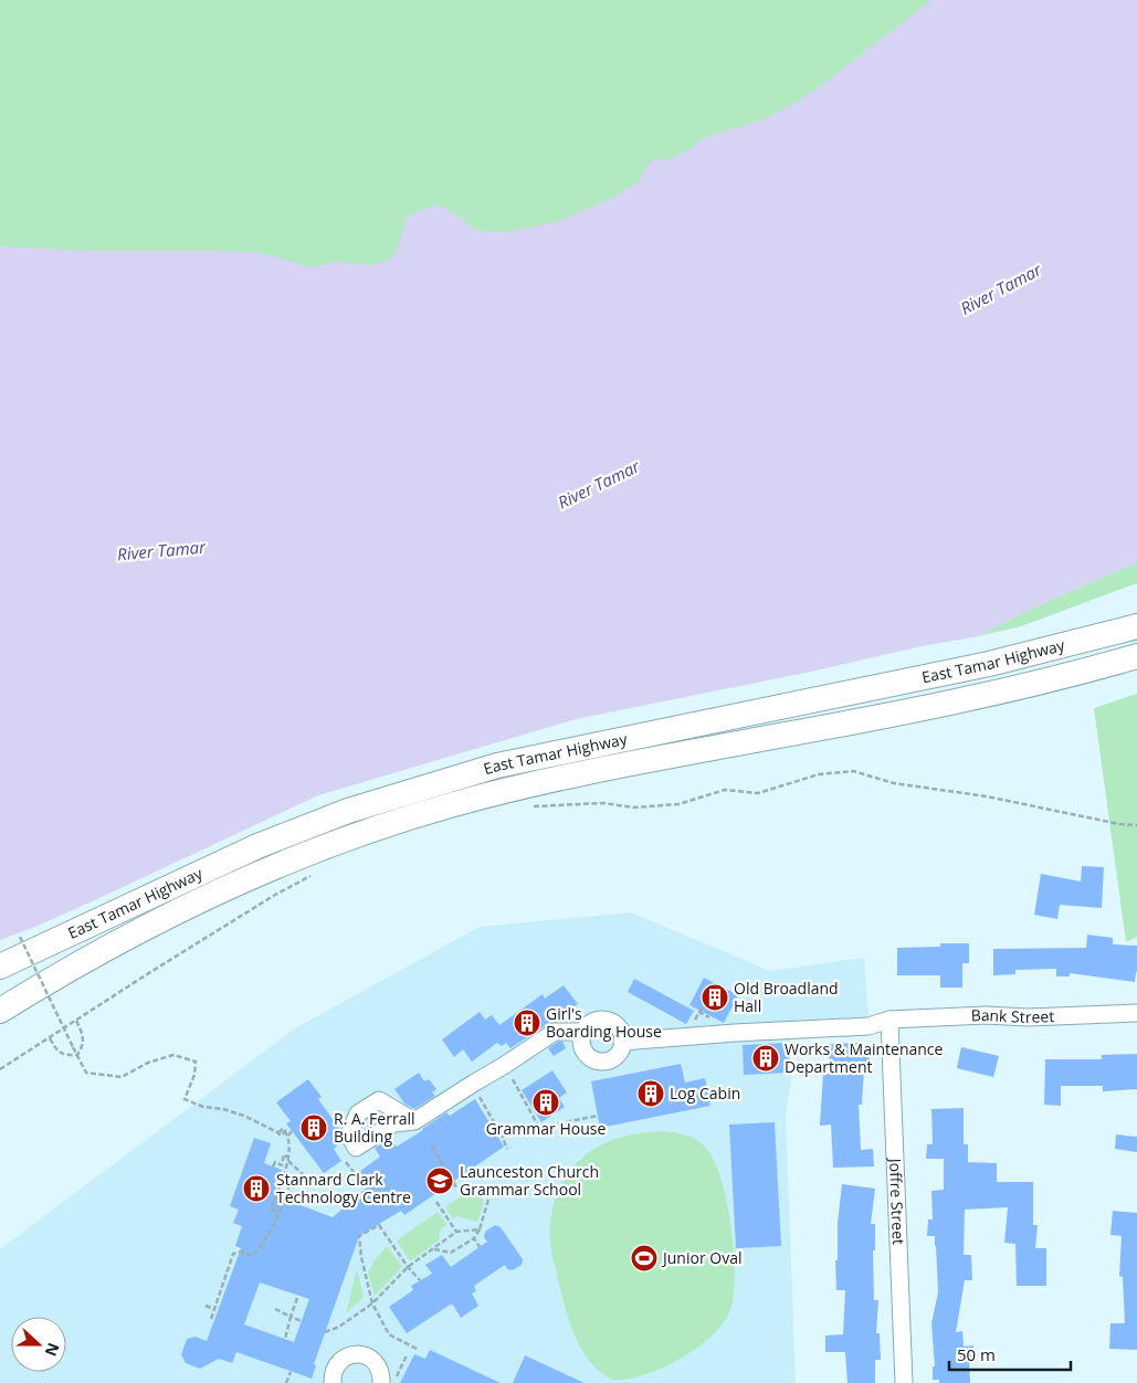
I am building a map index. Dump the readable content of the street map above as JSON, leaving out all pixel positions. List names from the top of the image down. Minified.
{"streets":{"highway":["East Tamar Highway"],"street":["Bank Street","Joffre Street"]},"crossings":[["Bank Street","Joffre Street"]],"water":["River Tamar"],"places":{"building":["Old Broadland Hall","Girl's Boarding House","Works & Maintenance Department","Log Cabin","Grammar House","R. A. Ferrall Building","Stannard Clark Technology Centre"],"school or university":["Launceston Church Grammar School"],"sports":["Junior Oval"]},"scale_bar":"50 m","north":"right"}
